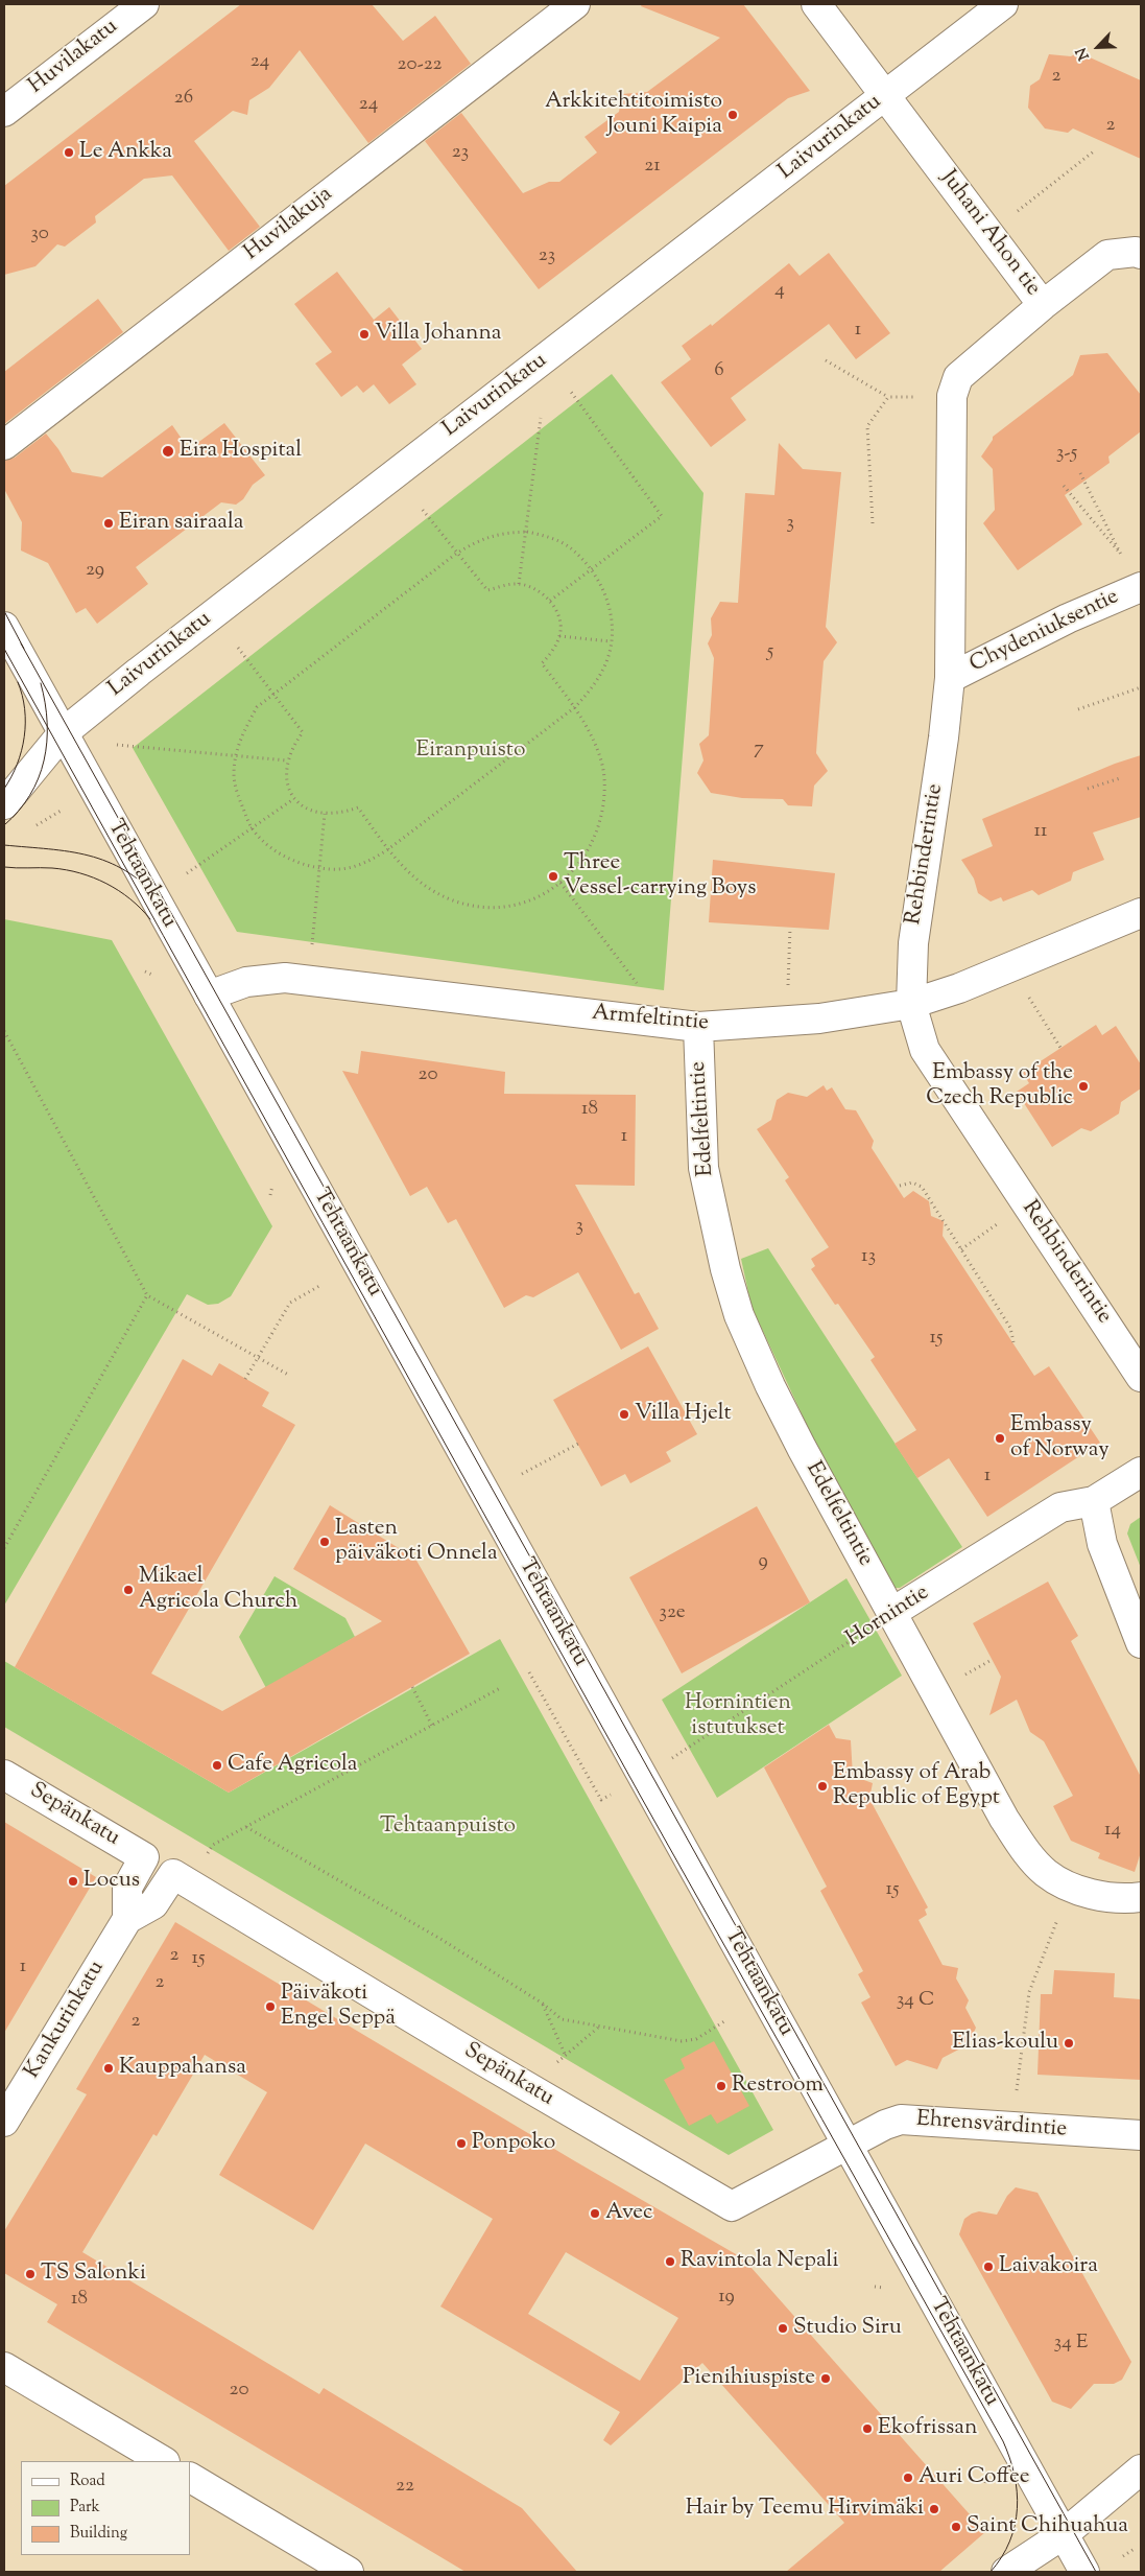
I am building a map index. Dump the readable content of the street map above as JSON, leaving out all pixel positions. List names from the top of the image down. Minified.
{"streets":{"street":["Huvilakatu","Laivurinkatu","Huvilakuja","Juhani Ahon tie","Chydeniuksentie","Rehbinderintie","Tehtaankatu","Armfeltintie","Edelfeltintie","Hornintie","Sepänkatu","Kankurinkatu","Ehrensvärdintie"]},"crossings":[["Laivurinkatu","Juhani Ahon tie"],["Laivurinkatu","Tehtaankatu"],["Juhani Ahon tie","Rehbinderintie"],["Chydeniuksentie","Rehbinderintie"],["Rehbinderintie","Armfeltintie"],["Tehtaankatu","Armfeltintie"],["Tehtaankatu","Hornintie"],["Tehtaankatu","Sepänkatu"],["Tehtaankatu","Ehrensvärdintie"],["Armfeltintie","Edelfeltintie"],["Edelfeltintie","Hornintie"],["Sepänkatu","Kankurinkatu"],["Sepänkatu","Ehrensvärdintie"]],"parks":["Eiranpuisto","Hornintien istutukset","Tehtaanpuisto"],"places":["Arkkitehtitoimisto Jouni Kaipia","Le Ankka","Villa Johanna","Eira Hospital","Eiran sairaala","Three Vessel-carrying Boys","Embassy of the Czech Republic","Villa Hjelt","Embassy of Norway","Lasten päiväkoti Onnela","Mikael Agricola Church","Cafe Agricola","Embassy of Arab Republic of Egypt","Locus","Päiväkoti Engel Seppä","Elias-koulu","Kauppahansa","Restroom","Ponpoko","Avec","Ravintola Nepali","Laivakoira","TS Salonki","Studio Siru","Pienihiuspiste","Ekofrissan","Auri Coffee","Hair by Teemu Hirvimäki","Saint Chihuahua"],"house_numbers":["24","20-22","2","26","24","2","23","21","30","23","4","1","6","3-5","3","29","5","7","11","20","18","1","3","13","15","1","9","32e","14","15","2","15","1","2","34 C","2","19","18","34 E","20","22"],"legend":["Road","Park","Building"],"north":"bottom left"}
